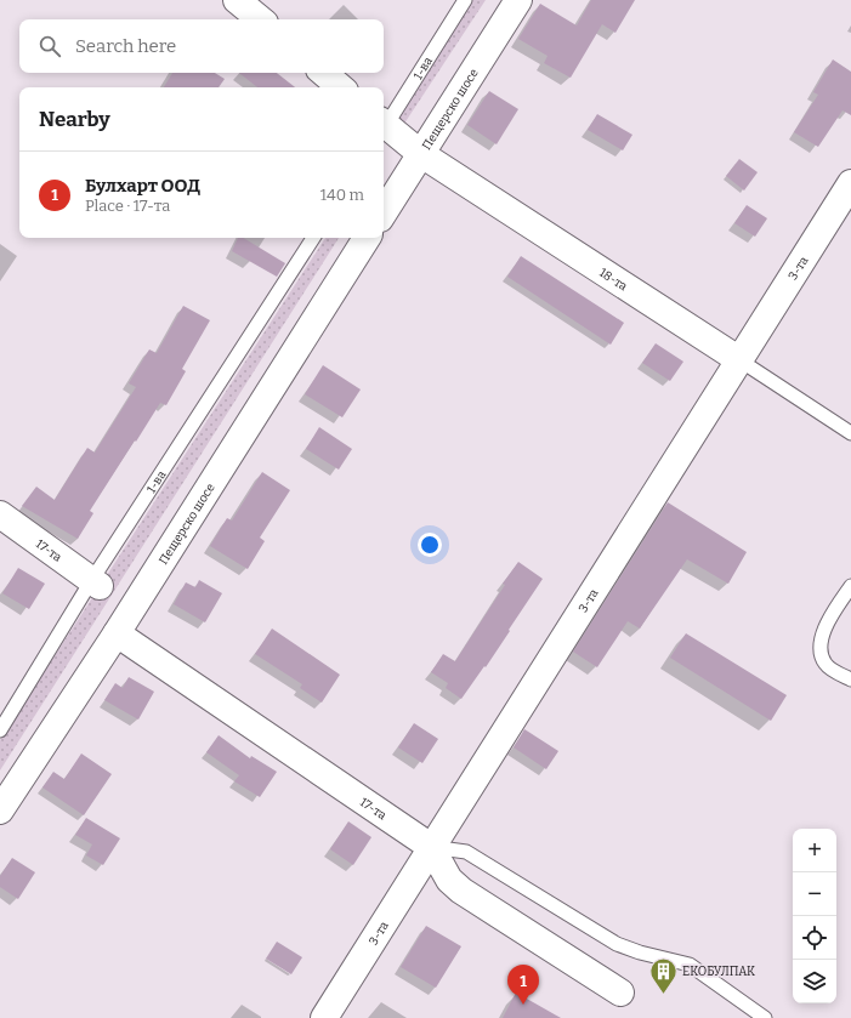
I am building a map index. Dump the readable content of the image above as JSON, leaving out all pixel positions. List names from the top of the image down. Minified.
{"streets":{"street":["Пещерско шосе","3-та","18-та","17-та"],"lane":["1-ва"]},"crossings":[["1-ва","17-та"],["Пещерско шосе","18-та"],["Пещерско шосе","17-та"],["3-та","18-та"],["3-та","17-та"]],"places":{"building":["ЕКОБУЛПАК"]},"page":{"search":"Search here","heading":"Nearby","list":[{"mark":"1","name":"Булхарт ООД","note":"Place · 17-та","value":"140 m"}],"map_buttons":["+","−"],"pins":"1"}}
